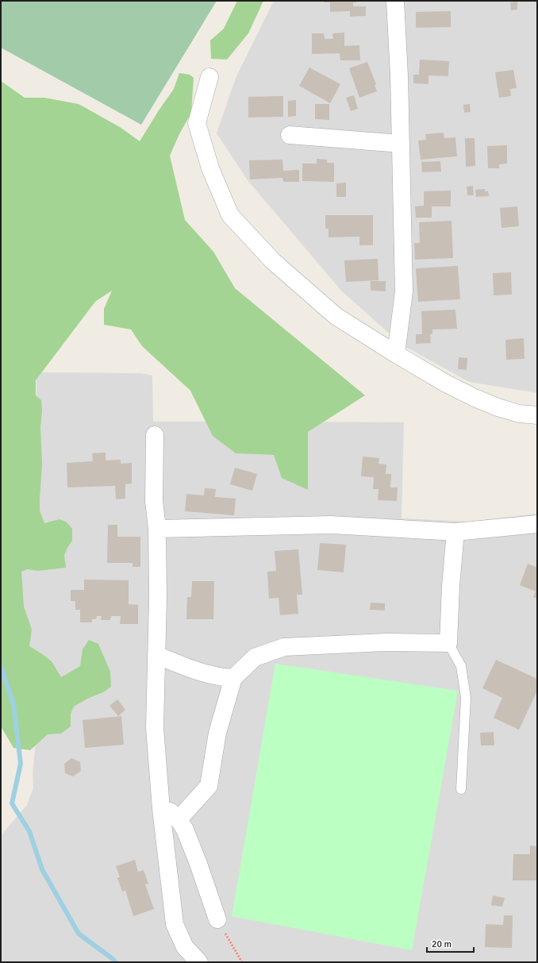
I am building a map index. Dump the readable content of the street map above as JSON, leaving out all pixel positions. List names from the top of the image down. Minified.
{"scale_bar":"20 m"}
